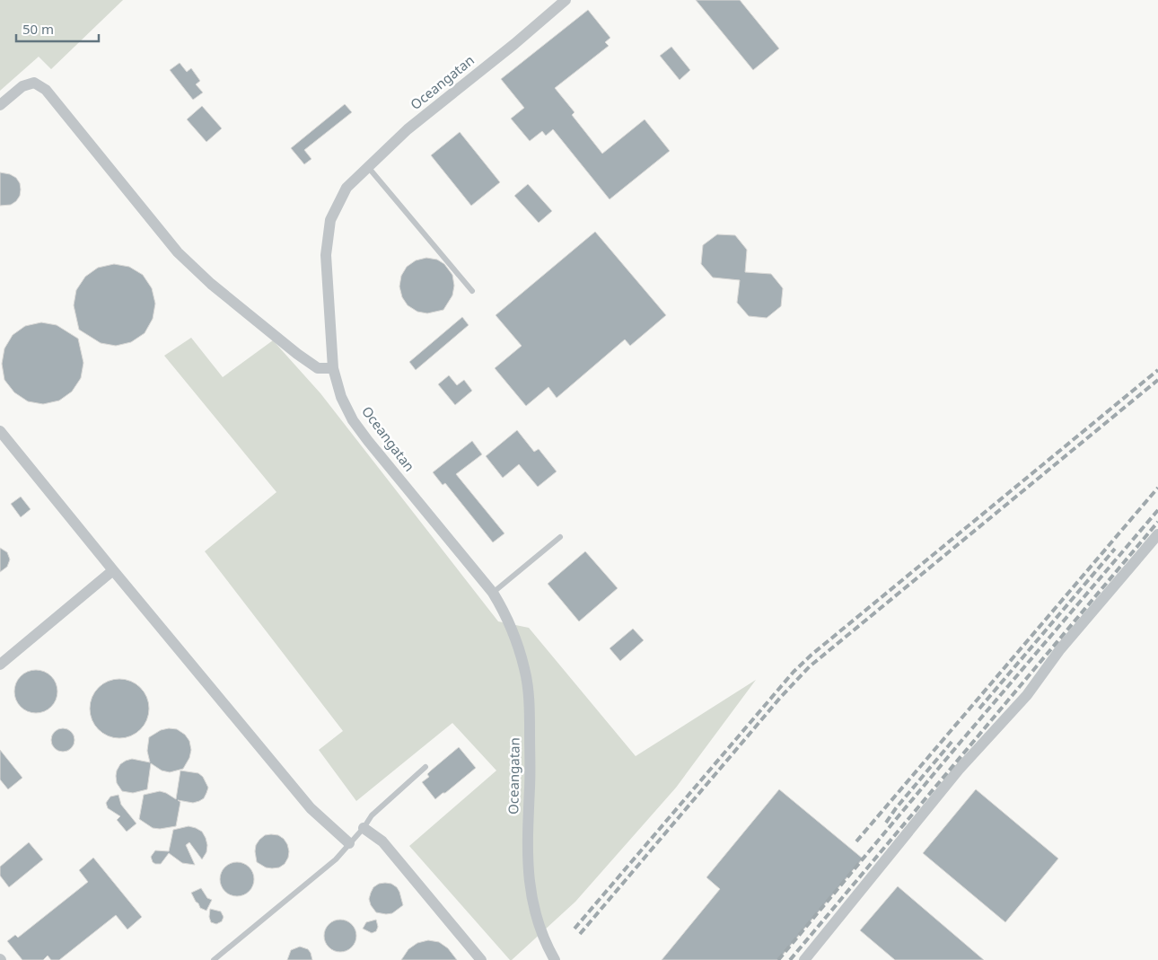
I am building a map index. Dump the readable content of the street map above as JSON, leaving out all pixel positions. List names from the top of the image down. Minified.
{"streets":{"street":["Oceangatan"]},"scale_bar":"50 m"}
